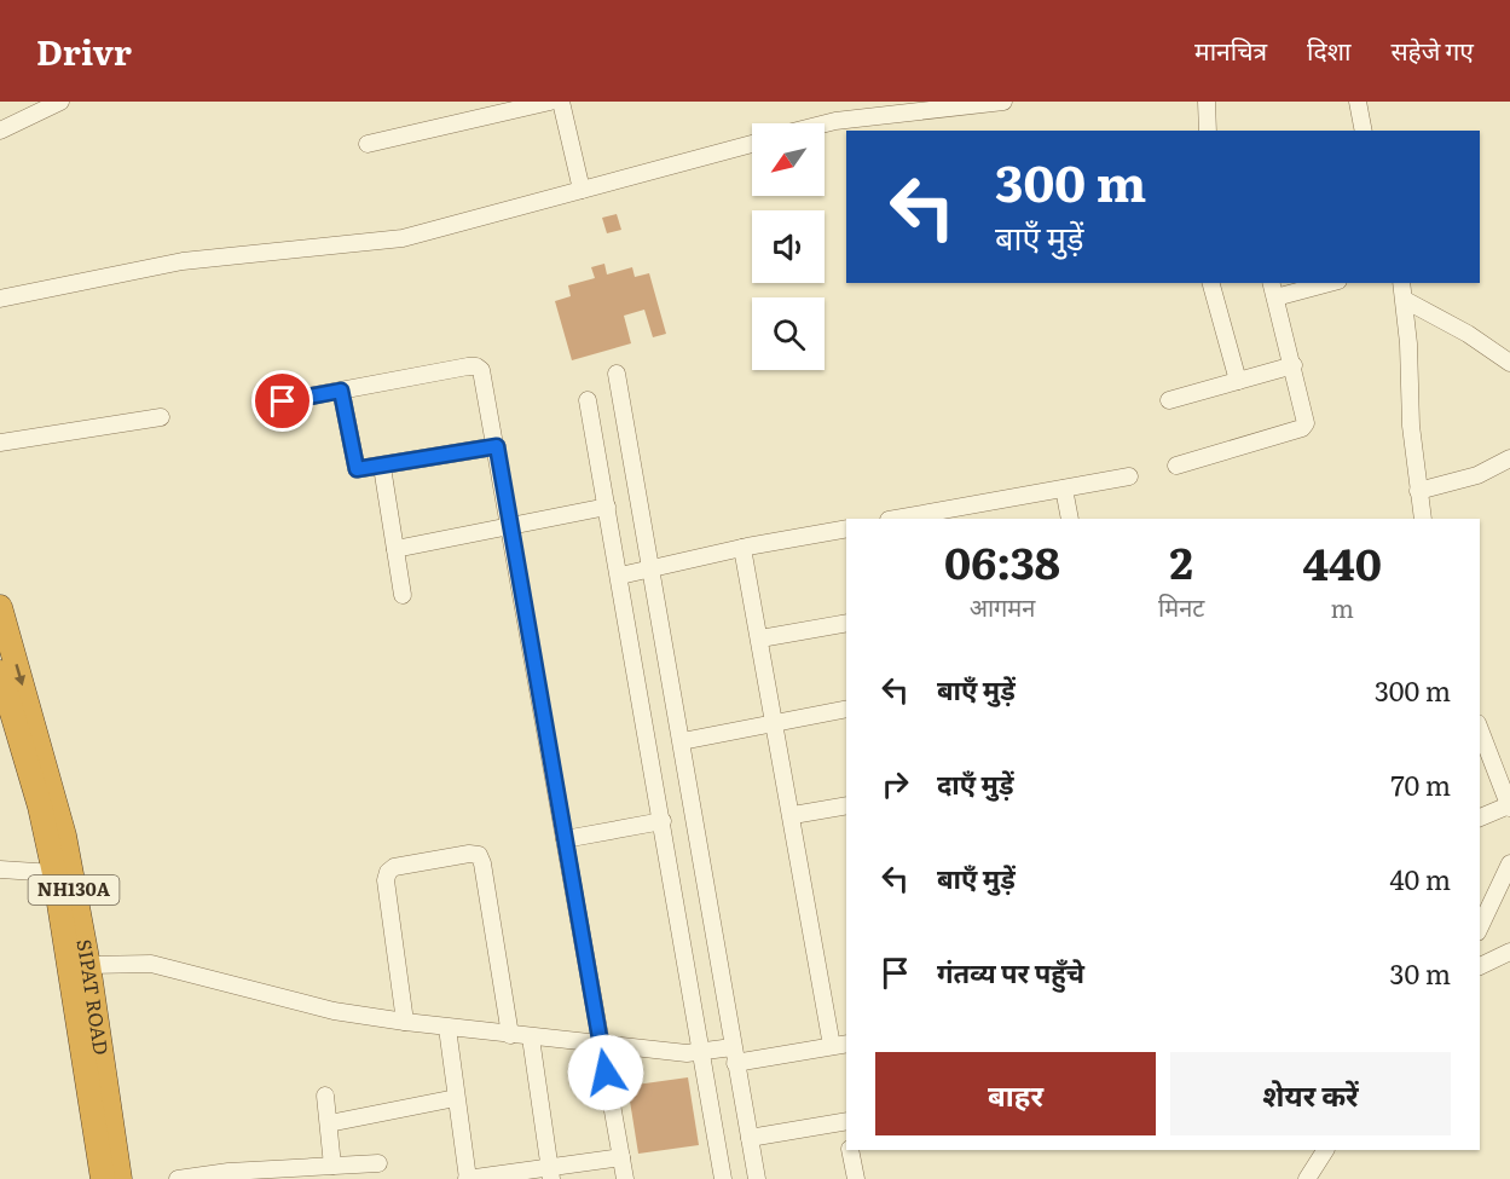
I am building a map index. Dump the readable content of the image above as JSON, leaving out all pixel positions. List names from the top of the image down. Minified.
{"streets":{"highway":["NH130A","SIPAT ROAD"]},"north":"bottom left","page":{"header":"Drivr","nav":["मानचित्र","दिशा","सहेजे गए"],"turn":["300 m","बाएँ मुड़ें"],"eta":["06:38","आगमन","2","मिनट","440","m"],"list":[{"name":"बाएँ मुड़ें","value":"300 m"},{"name":"दाएँ मुड़ें","value":"70 m"},{"name":"बाएँ मुड़ें","value":"40 m"},{"name":"गंतव्य पर पहुँचे","value":"30 m"}],"buttons":["बाहर","शेयर करें"]}}
